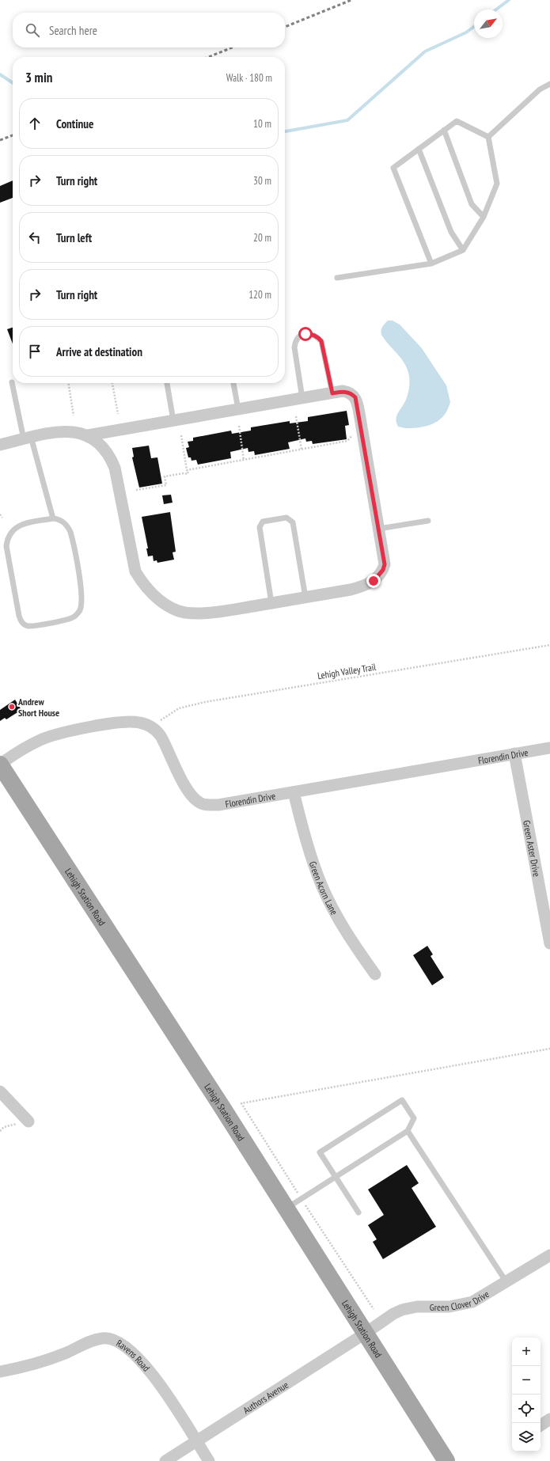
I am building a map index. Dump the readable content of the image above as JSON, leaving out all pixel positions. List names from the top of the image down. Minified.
{"streets":{"main road":["Lehigh Station Road"],"street":["Florendin Drive","Green Aster Drive","Green Acorn Lane","Green Clover Drive","Ravens Road","Authors Avenue"],"path":["Lehigh Valley Trail"]},"crossings":[["Lehigh Valley Trail","Florendin Drive"],["Florendin Drive","Green Aster Drive"],["Florendin Drive","Green Acorn Lane"],["Lehigh Station Road","Green Clover Drive"],["Lehigh Station Road","Authors Avenue"],["Green Clover Drive","Authors Avenue"],["Ravens Road","Authors Avenue"]],"places":["Andrew Short House"],"north":"top right","page":{"search":"Search here","heading":["3 min","Walk · 180 m"],"list":[["Continue","10 m"],["Turn right","30 m"],["Turn left","20 m"],["Turn right","120 m"],"Arrive at destination"],"map_buttons":["+","−"]}}
